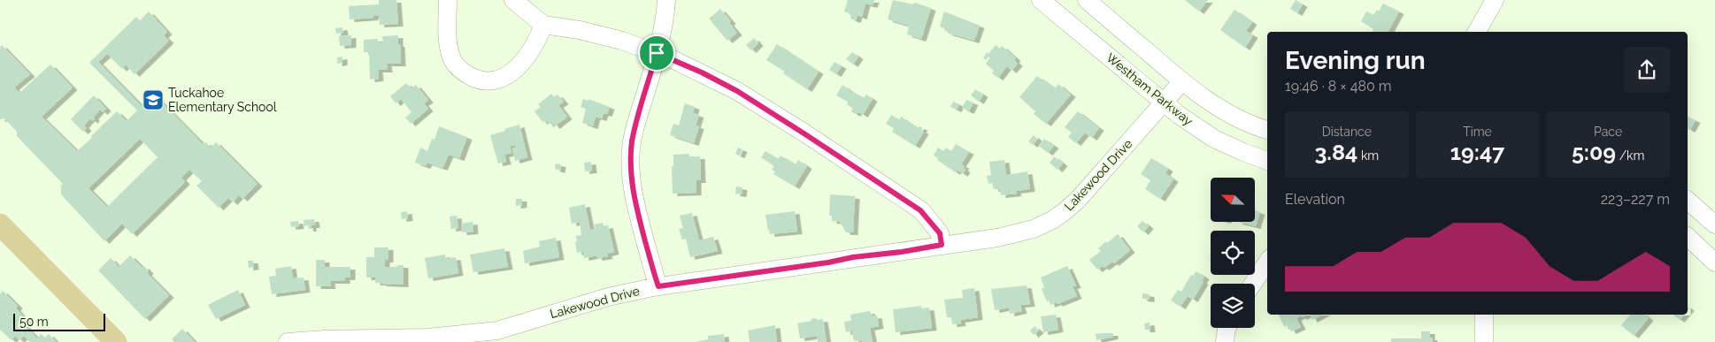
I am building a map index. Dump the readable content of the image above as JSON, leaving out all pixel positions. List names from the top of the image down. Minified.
{"streets":{"street":["Westham Parkway","Lakewood Drive"]},"crossings":[["Westham Parkway","Lakewood Drive"]],"places":{"school or university":["Tuckahoe Elementary School"]},"scale_bar":"50 m","north":"top left","page":{"heading":["Evening run","19:46 · 8 × 480 m"],"stats":[["Distance","3.84 km"],["Time","19:47"],["Pace","5:09 /km"]],"chart":["Elevation","223–227 m"],"scale":"50 m"}}
